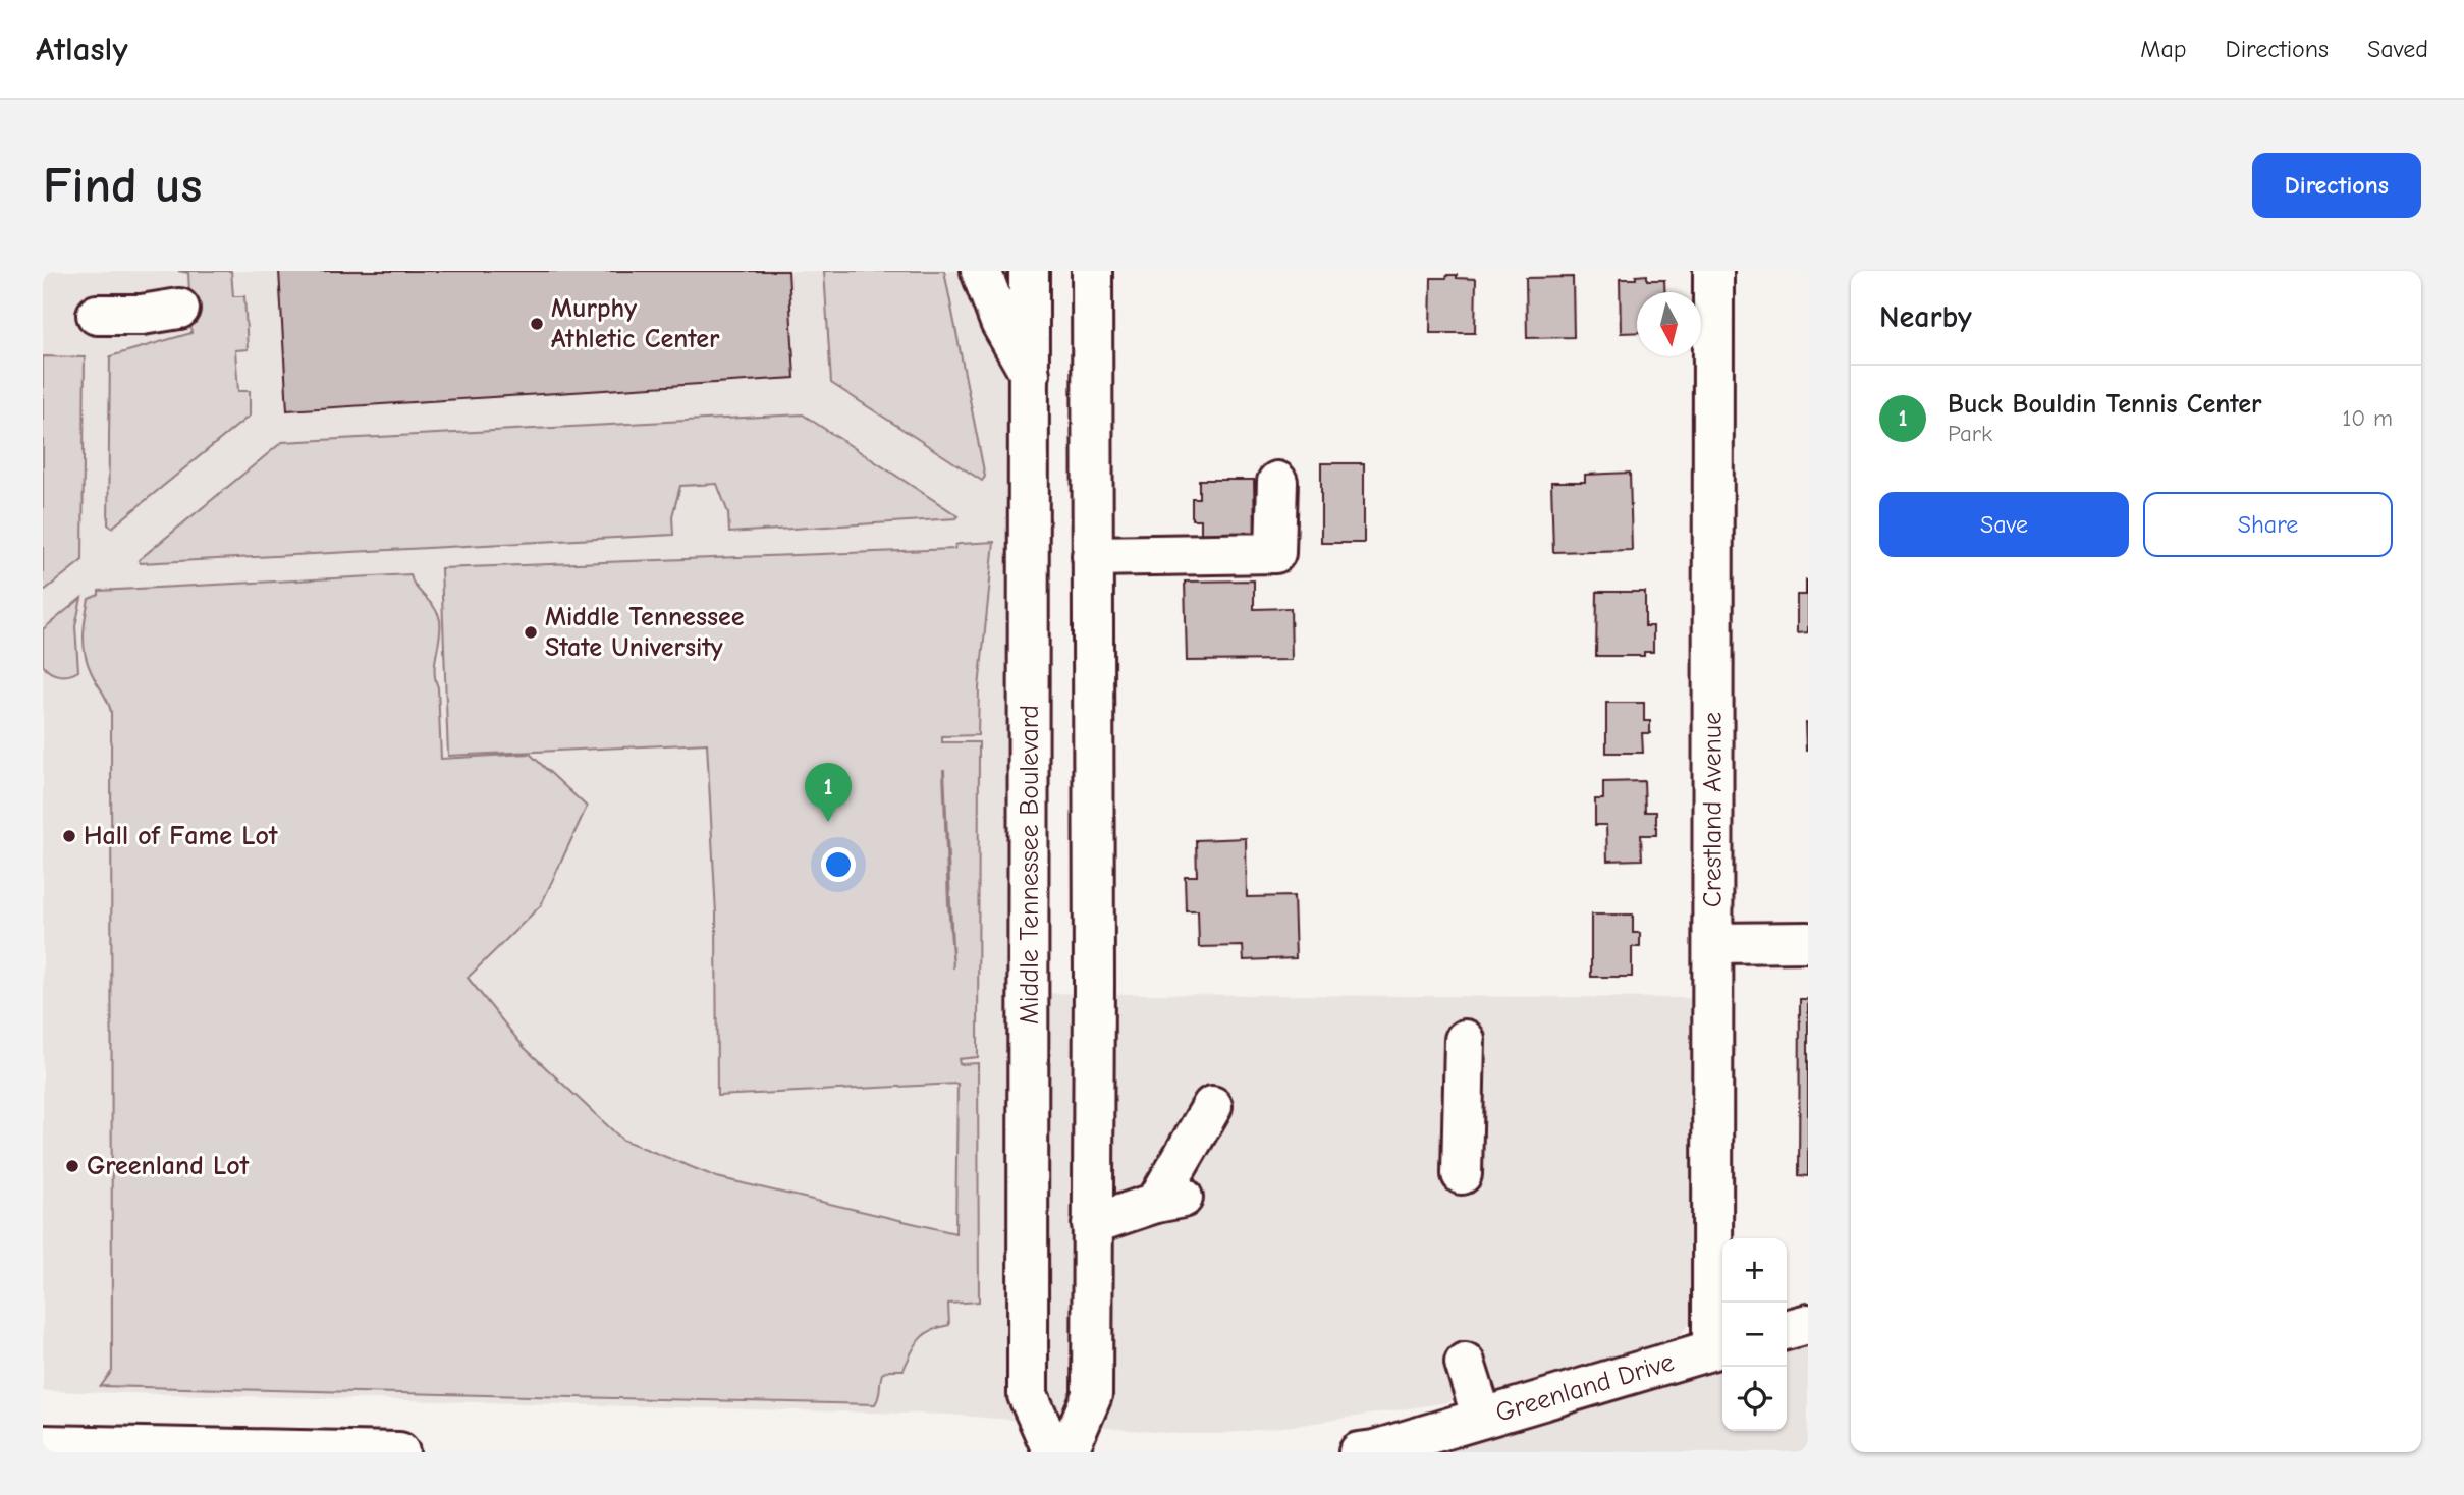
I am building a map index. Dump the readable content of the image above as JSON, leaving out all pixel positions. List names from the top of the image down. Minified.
{"streets":{"main road":["Crestland Avenue","Middle Tennessee Boulevard","Greenland Drive"]},"crossings":[["Crestland Avenue","Greenland Drive"]],"places":["Murphy Athletic Center","Middle Tennessee State University","Hall of Fame Lot","Greenland Lot"],"north":"bottom","page":{"header":"Atlasly","nav":["Map","Directions","Saved"],"buttons":["Directions",["Save","Share"]],"title":"Find us","heading":"Nearby","list":[{"mark":"1","name":"Buck Bouldin Tennis Center","note":"Park","value":"10 m"}],"pins":"1","map_buttons":["+","−"]}}
